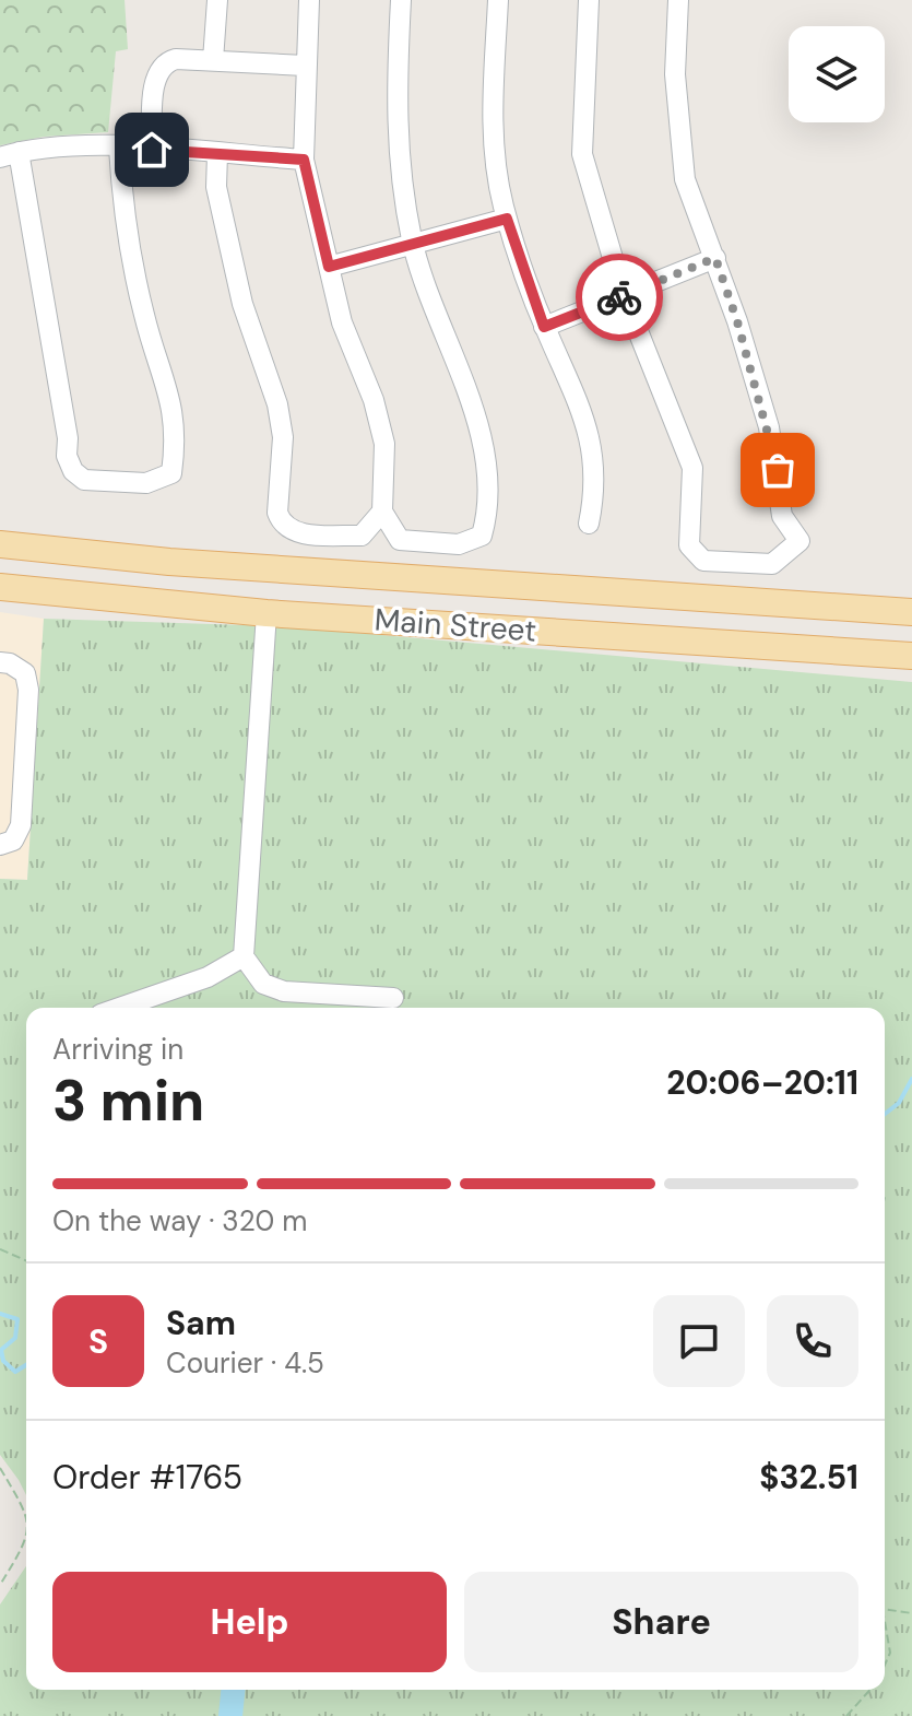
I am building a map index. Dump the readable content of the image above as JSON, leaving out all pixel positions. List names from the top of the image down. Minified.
{"streets":{"main road":["Main Street"]},"page":{"heading":["3 min","Arriving in","20:06–20:11"],"panel":["Sam","Courier · 4.5","Order #1765","$32.51"],"bar":"On the way · 320 m","round":"S","buttons":["Help","Share"]}}
